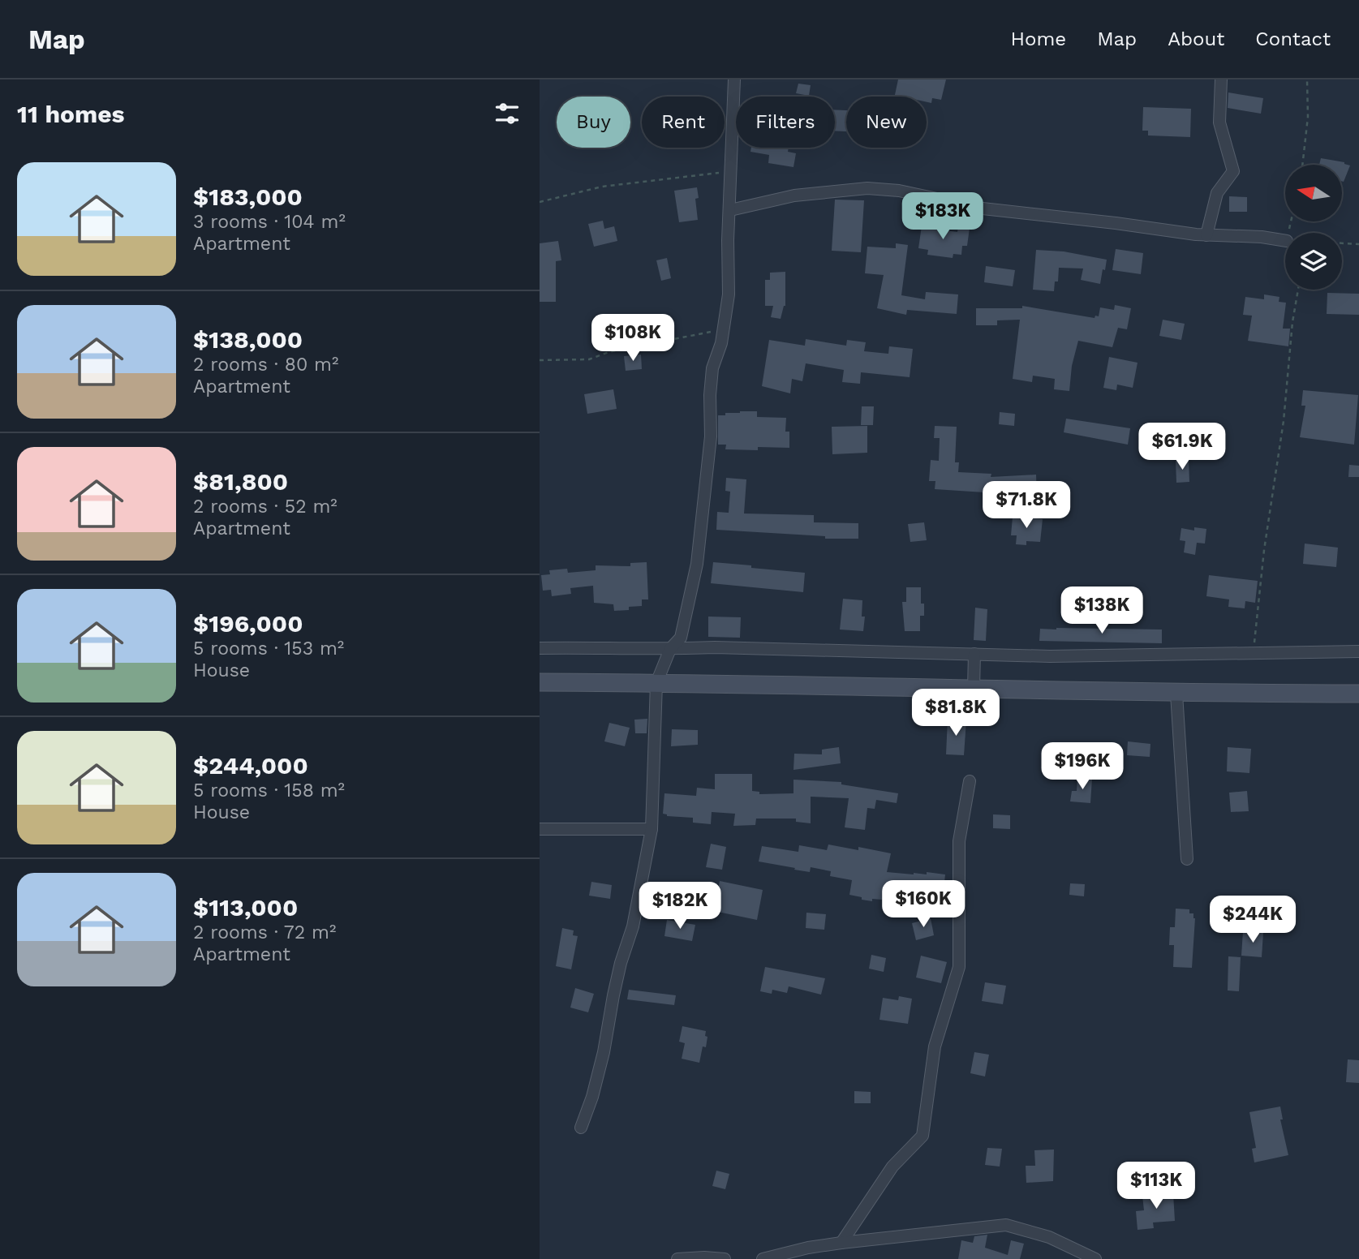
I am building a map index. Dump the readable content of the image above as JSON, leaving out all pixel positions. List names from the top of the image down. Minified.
{"north":"left","page":{"header":"Map","nav":["Home","Map","About","Contact"],"heading":"11 homes","chip":["Buy","Rent","Filters","New"],"list":[{"name":"$183,000","note":"3 rooms · 104 m² · Apartment"},{"name":"$138,000","note":"2 rooms · 80 m² · Apartment"},{"name":"$81,800","note":"2 rooms · 52 m² · Apartment"},{"name":"$196,000","note":"5 rooms · 153 m² · House"},{"name":"$244,000","note":"5 rooms · 158 m² · House"},{"name":"$113,000","note":"2 rooms · 72 m² · Apartment"}],"price":["$183K","$108K","$61.9K","$71.8K","$138K","$81.8K","$196K","$160K","$182K","$244K","$113K"]}}
